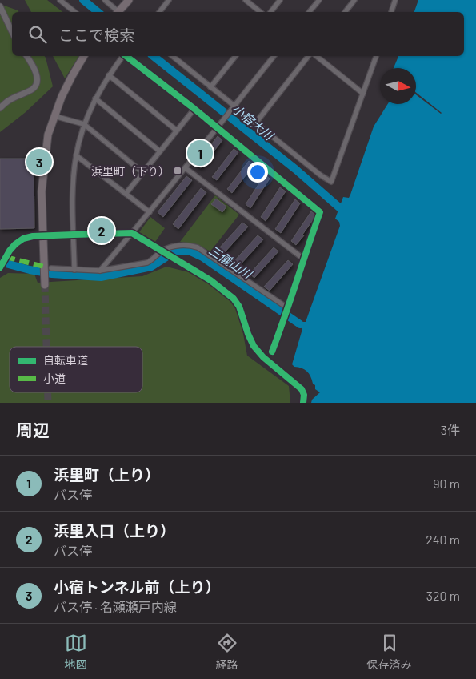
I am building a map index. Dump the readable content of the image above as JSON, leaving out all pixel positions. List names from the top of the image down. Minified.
{"water":["小宿大川","三儀山川"],"places":{"transit":["浜里町（下り）"]},"legend":["自転車道","小道"],"north":"right","page":{"search":"ここで検索","pins":["1","3","2"],"heading":["周辺","3件"],"list":[{"mark":"1","name":"浜里町（上り）","note":"バス停","value":"90 m"},{"mark":"2","name":"浜里入口（上り）","note":"バス停","value":"240 m"},{"mark":"3","name":"小宿トンネル前（上り）","note":"バス停 · 名瀬瀬戸内線","value":"320 m"}],"nav":["地図","経路","保存済み"]}}
